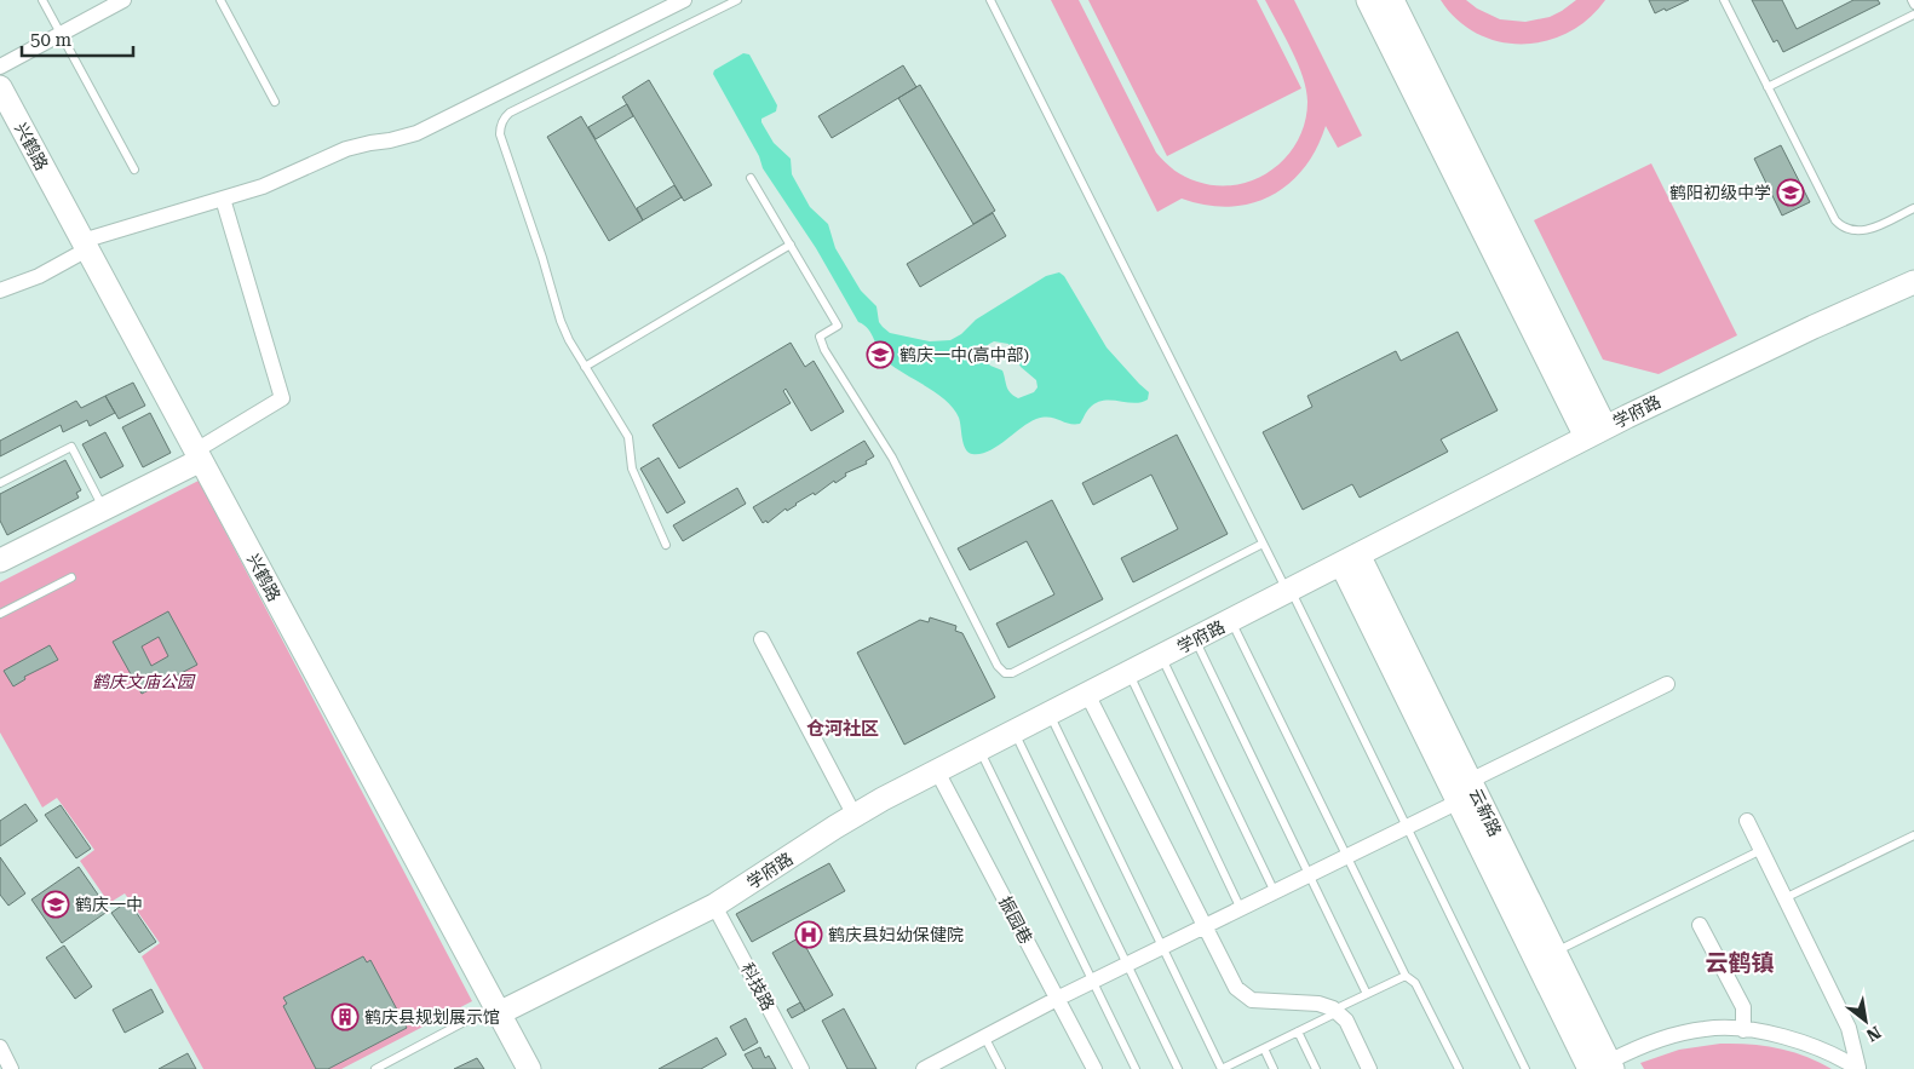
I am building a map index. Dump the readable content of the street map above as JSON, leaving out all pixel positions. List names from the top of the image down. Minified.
{"streets":{"street":["兴鹤路","学府路","云新路","振园巷","科技路"]},"crossings":[["兴鹤路","学府路"],["学府路","云新路"],["学府路","振园巷"],["学府路","科技路"]],"districts":["仓河社区","云鹤镇"],"parks":["鹤庆文庙公园"],"places":{"school or university":["鹤阳初级中学","鹤庆一中(高中部)","鹤庆一中"],"hospital":["鹤庆县妇幼保健院"],"building":["鹤庆县规划展示馆"]},"scale_bar":"50 m","north":"bottom right"}
